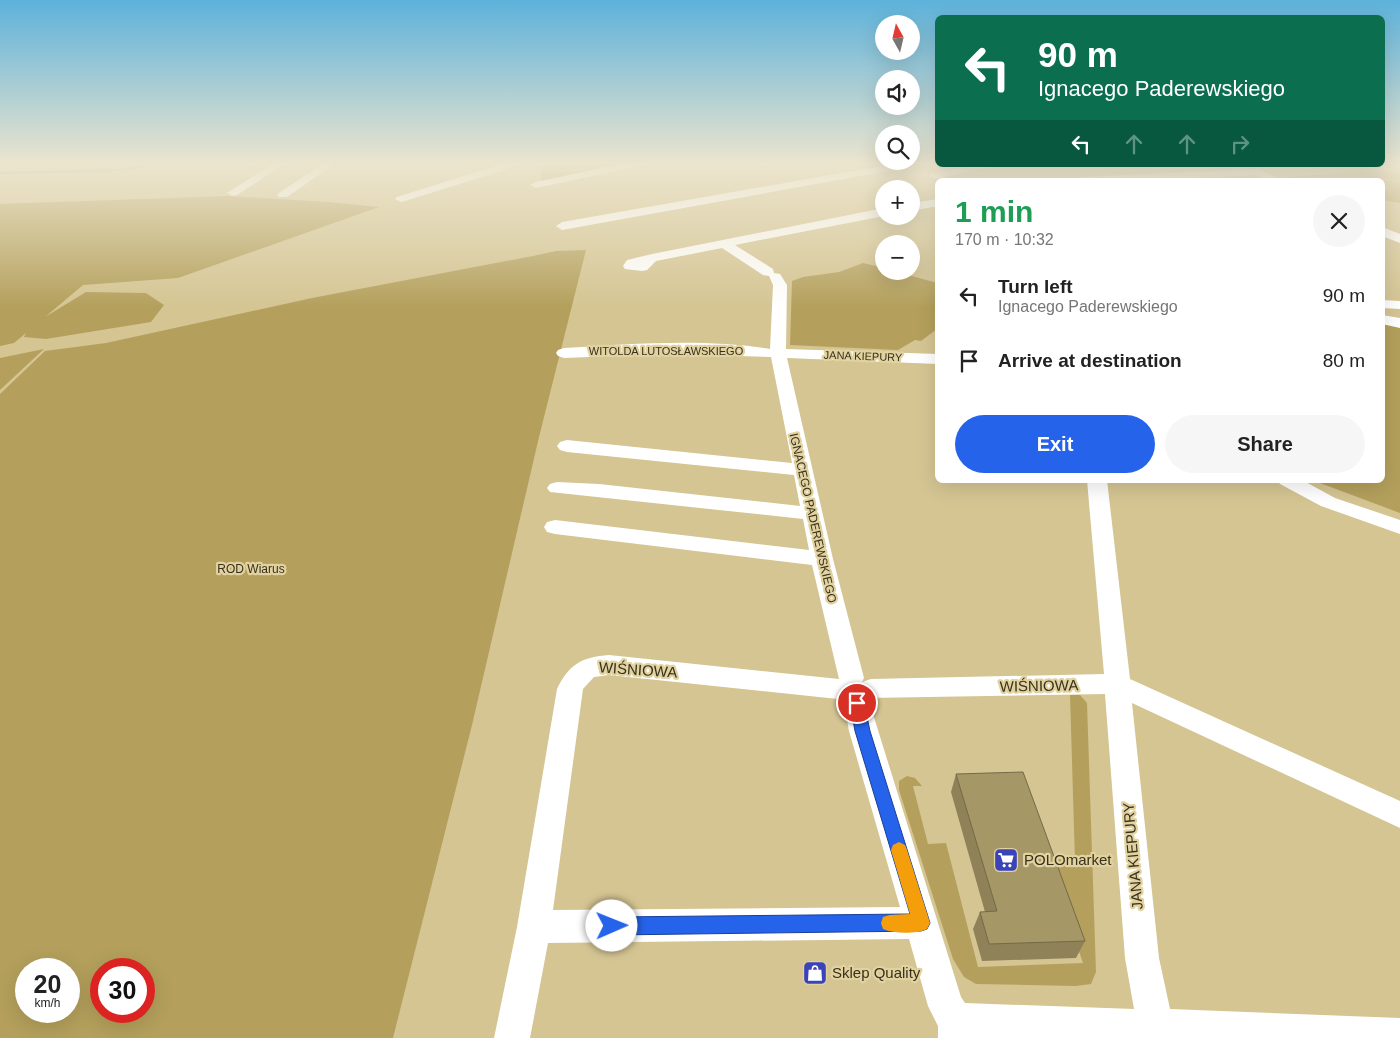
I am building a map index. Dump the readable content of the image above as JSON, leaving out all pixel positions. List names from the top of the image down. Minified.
{"streets":{"street":["WITOLDA LUTOSŁAWSKIEGO","JANA KIEPURY","IGNACEGO PADEREWSKIEGO","WIŚNIOWA"]},"crossings":[["WITOLDA LUTOSŁAWSKIEGO","JANA KIEPURY"],["WITOLDA LUTOSŁAWSKIEGO","IGNACEGO PADEREWSKIEGO"],["JANA KIEPURY","IGNACEGO PADEREWSKIEGO"],["JANA KIEPURY","WIŚNIOWA"],["IGNACEGO PADEREWSKIEGO","WIŚNIOWA"]],"parks":["ROD Wiarus"],"places":{"supermarket":["POLOmarket"],"shop":["Sklep Quality"]},"north":"top","page":{"map_buttons":["+","−"],"turn":["90 m","Ignacego Paderewskiego"],"heading":["1 min","170 m · 10:32"],"list":[{"name":"Turn left","note":"Ignacego Paderewskiego","value":"90 m"},{"name":"Arrive at destination","value":"80 m"}],"buttons":["Exit","Share"],"speed":"20 km/h","limit":"30"}}
